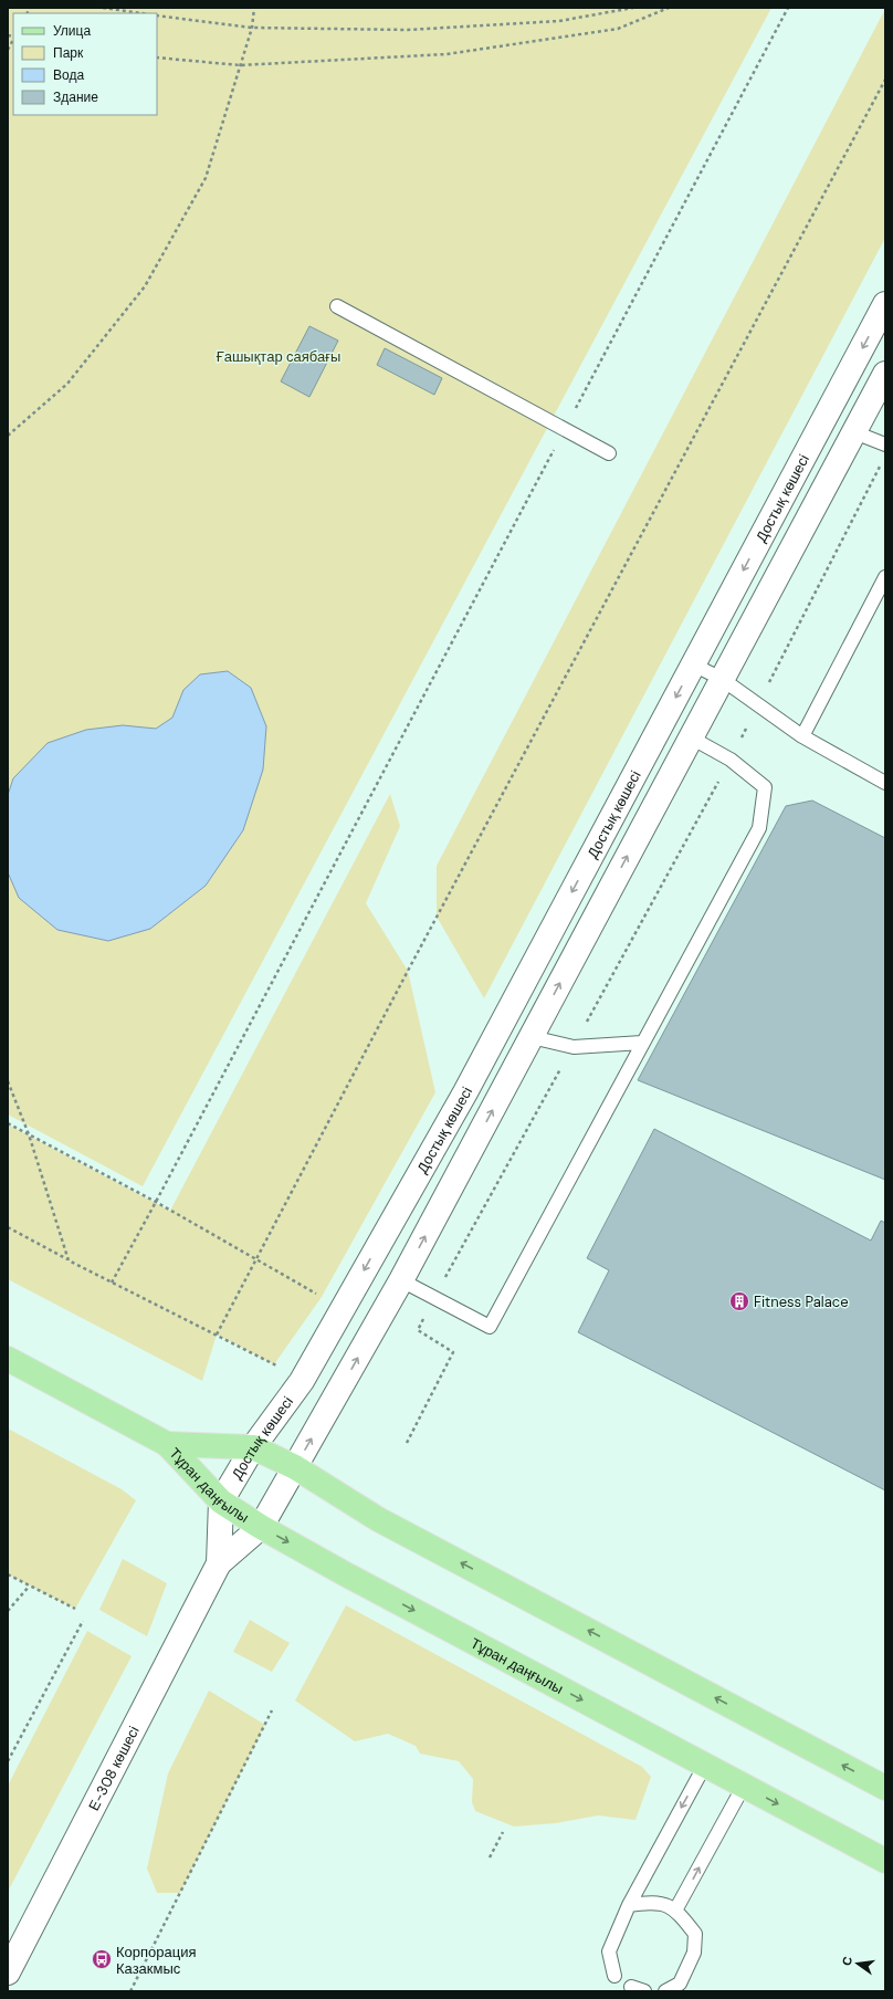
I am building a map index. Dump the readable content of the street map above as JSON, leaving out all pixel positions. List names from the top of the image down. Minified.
{"streets":{"main road":["Тұран даңғылы"],"street":["Достық көшесі","Е-308 көшесі"]},"crossings":[["Достық көшесі","Тұран даңғылы"],["Достық көшесі","Е-308 көшесі"]],"parks":["Ғашықтар саябағы"],"places":{"building":["Fitness Palace"],"bus stop":["Корпорация Казакмыс"]},"legend":["Улица","Парк","Вода","Здание"],"north":"left"}
